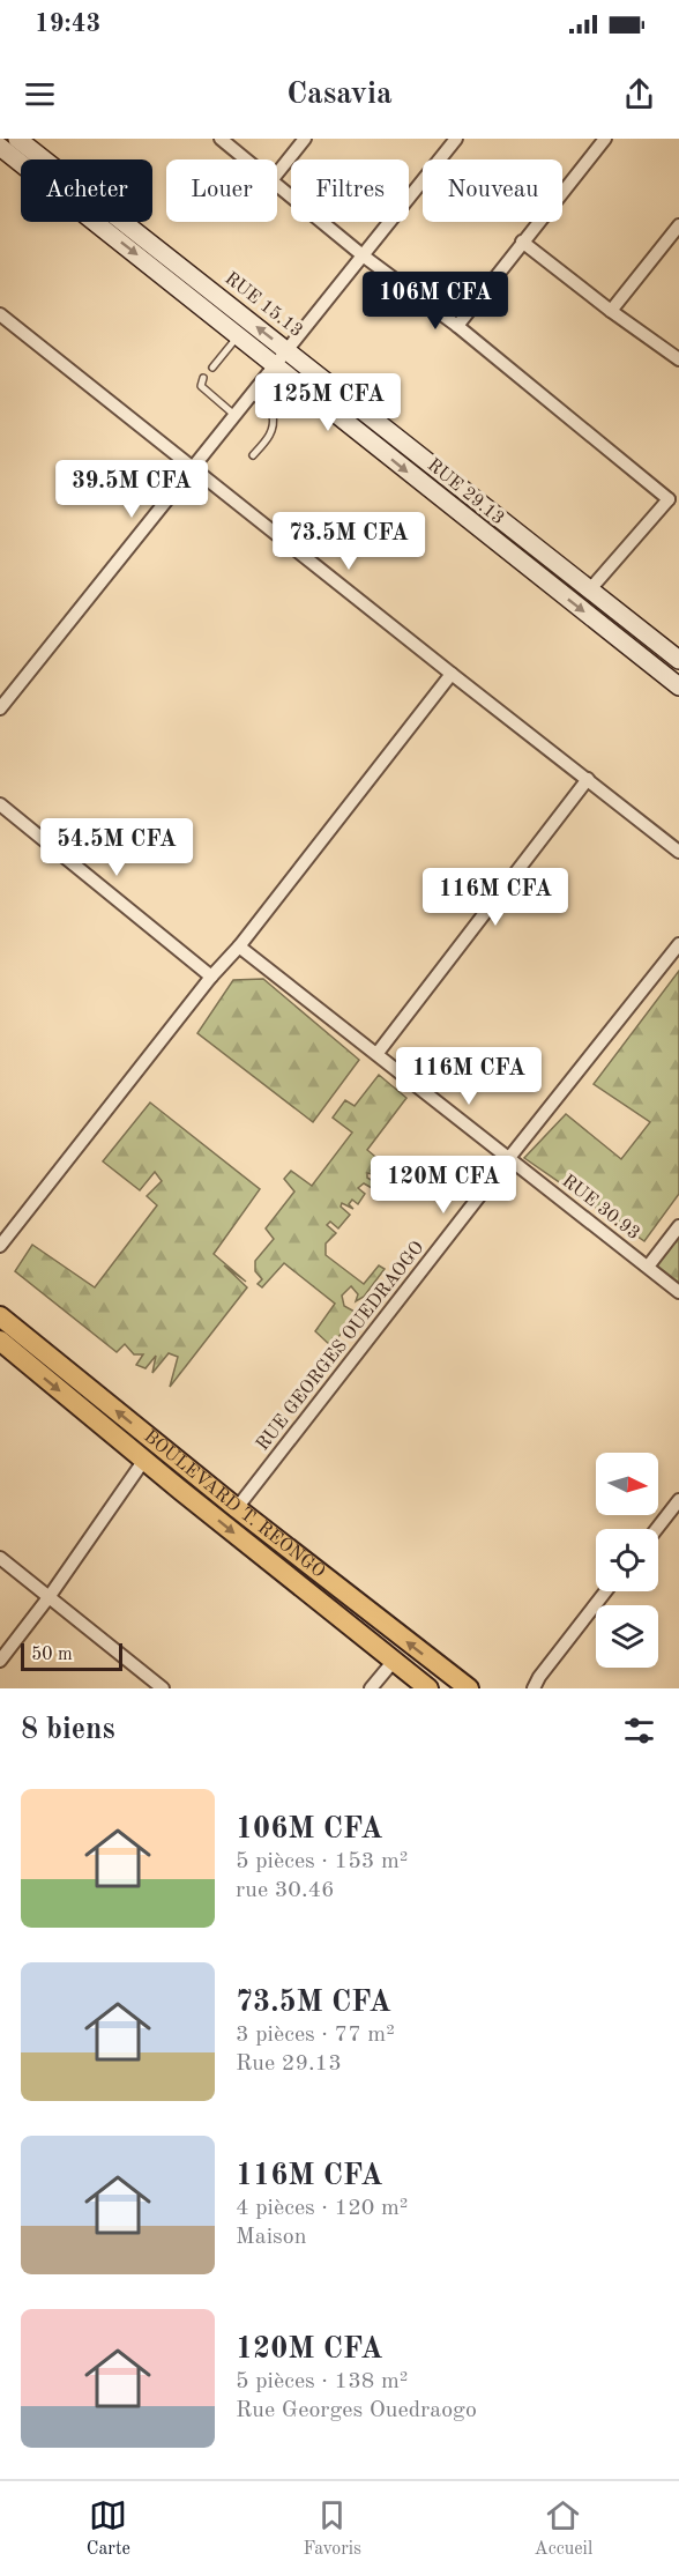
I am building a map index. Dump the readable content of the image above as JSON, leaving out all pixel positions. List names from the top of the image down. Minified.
{"streets":{"main road":["RUE 15.13","RUE 29.13","BOULEVARD T. REONGO"],"street":["RUE 30.93","RUE GEORGES OUEDRAOGO"]},"crossings":[["RUE 30.93","RUE GEORGES OUEDRAOGO"],["RUE GEORGES OUEDRAOGO","BOULEVARD T. REONGO"]],"one_way":["RUE 15.13","RUE 29.13"],"scale_bar":"50 m","north":"right","page":{"status":"19:43","header":"Casavia","chip":["Acheter","Louer","Filtres","Nouveau"],"price":["106M CFA","125M CFA","39.5M CFA","73.5M CFA","54.5M CFA","116M CFA","116M CFA","120M CFA"],"scale":"50 m","heading":"8 biens","list":[{"name":"106M CFA","note":"5 pièces · 153 m² · rue 30.46"},{"name":"73.5M CFA","note":"3 pièces · 77 m² · Rue 29.13"},{"name":"116M CFA","note":"4 pièces · 120 m² · Maison"},{"name":"120M CFA","note":"5 pièces · 138 m² · Rue Georges Ouedraogo"}],"tabs":["Carte","Favoris","Accueil"]}}
